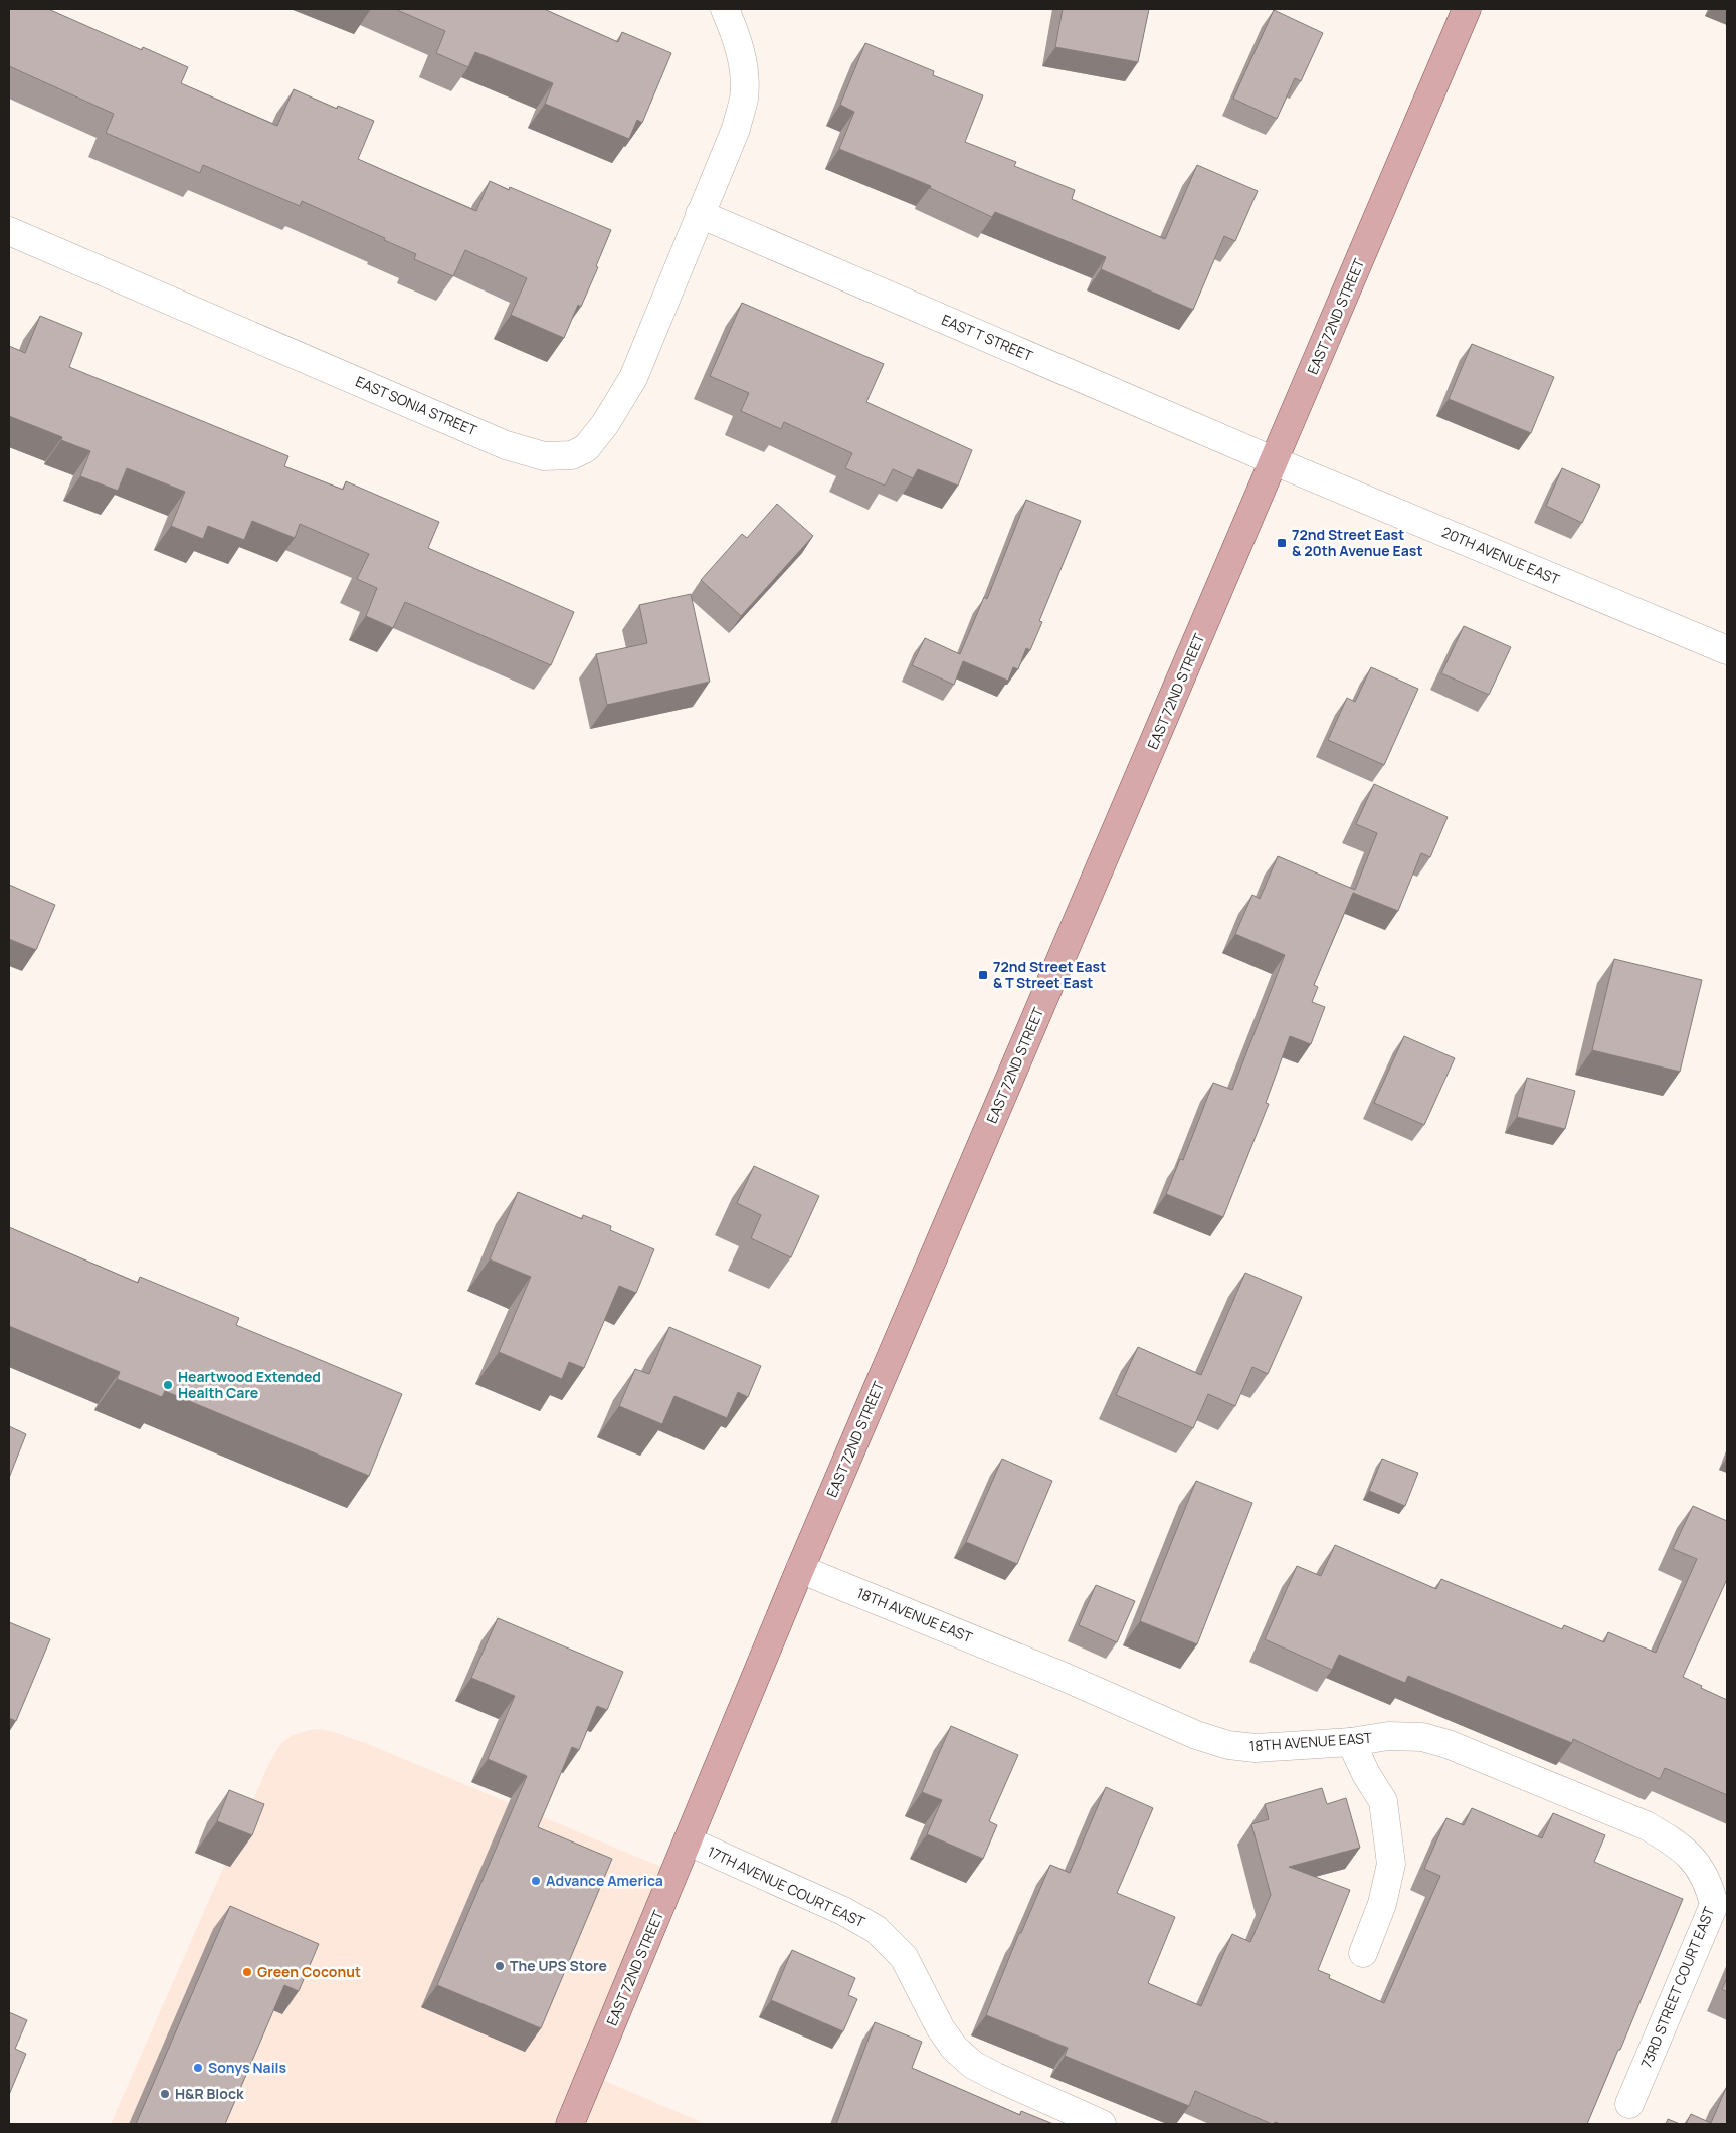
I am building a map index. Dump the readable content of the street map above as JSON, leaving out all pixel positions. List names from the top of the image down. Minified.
{"streets":{"main road":["EAST 72ND STREET"],"street":["EAST T STREET","EAST SONIA STREET","20TH AVENUE EAST","18TH AVENUE EAST","17TH AVENUE COURT EAST","73RD STREET COURT EAST"]},"crossings":[["EAST 72ND STREET","EAST T STREET"],["EAST 72ND STREET","20TH AVENUE EAST"],["EAST 72ND STREET","18TH AVENUE EAST"],["EAST 72ND STREET","17TH AVENUE COURT EAST"],["EAST T STREET","EAST SONIA STREET"],["EAST T STREET","20TH AVENUE EAST"],["18TH AVENUE EAST","73RD STREET COURT EAST"]],"places":{"transit":["72nd Street East & 20th Avenue East","72nd Street East & T Street East"],"other":["Heartwood Extended Health Care","Advance America","The UPS Store","Green Coconut","Sonys Nails","H&R Block"]}}
